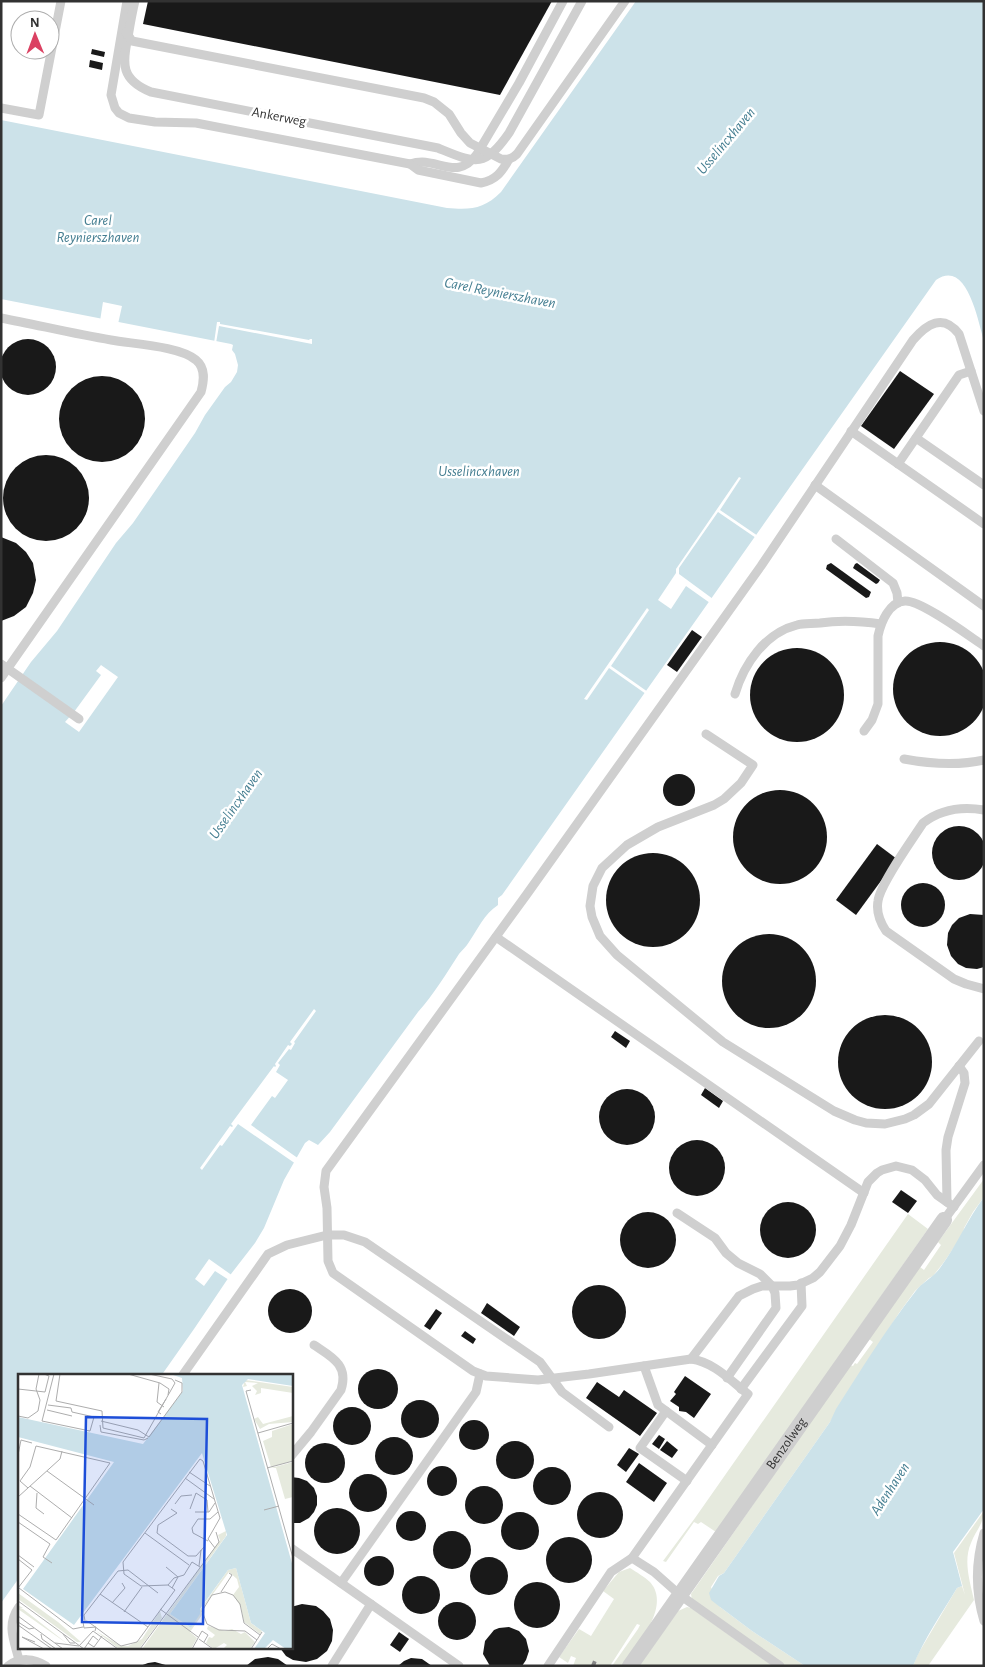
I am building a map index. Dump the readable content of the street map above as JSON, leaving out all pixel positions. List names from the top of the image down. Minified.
{"streets":{"street":["Benzolweg"],"lane":["Ankerweg"]},"water":["Usselincxhaven","Carel Reynierszhaven","Adenhaven"],"north":"top"}
